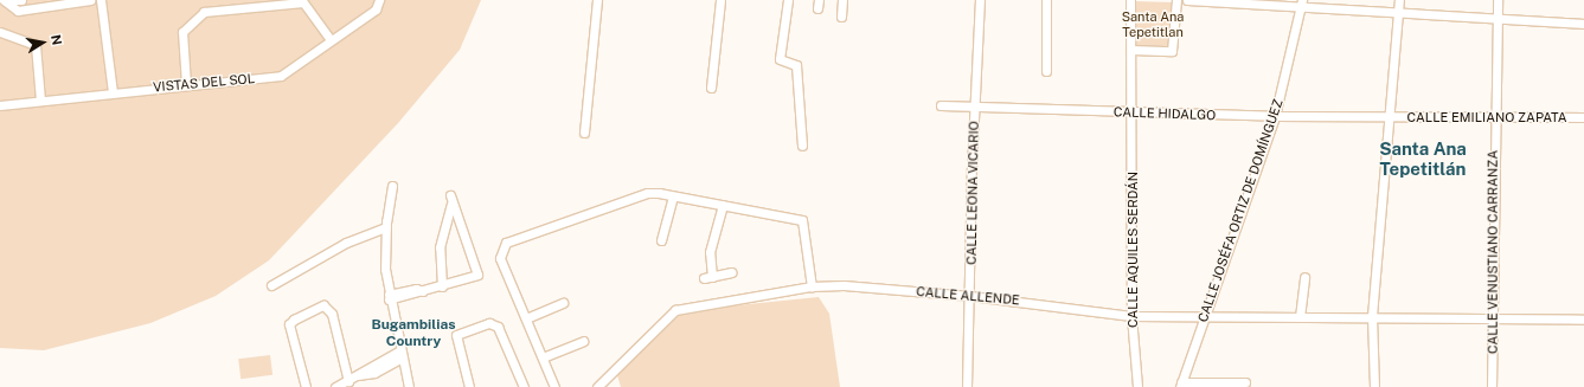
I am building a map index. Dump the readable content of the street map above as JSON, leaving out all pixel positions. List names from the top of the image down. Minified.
{"streets":{"street":["VISTAS DEL SOL","CALLE HIDALGO","CALLE EMILIANO ZAPATA","CALLE LEONA VICARIO","CALLE JOSÉFA ORTIZ DE DOMÍNGUEZ","CALLE AQUILES SERDÁN","CALLE VENUSTIANO CARRANZA","CALLE ALLENDE"]},"crossings":[["CALLE HIDALGO","CALLE EMILIANO ZAPATA"],["CALLE HIDALGO","CALLE LEONA VICARIO"],["CALLE HIDALGO","CALLE JOSÉFA ORTIZ DE DOMÍNGUEZ"],["CALLE HIDALGO","CALLE AQUILES SERDÁN"],["CALLE EMILIANO ZAPATA","CALLE VENUSTIANO CARRANZA"],["CALLE LEONA VICARIO","CALLE ALLENDE"],["CALLE JOSÉFA ORTIZ DE DOMÍNGUEZ","CALLE ALLENDE"],["CALLE AQUILES SERDÁN","CALLE ALLENDE"],["CALLE VENUSTIANO CARRANZA","CALLE ALLENDE"]],"districts":["Santa Ana Tepetitlán","Bugambilias Country"],"parks":["Santa Ana Tepetitlan"],"north":"right"}
